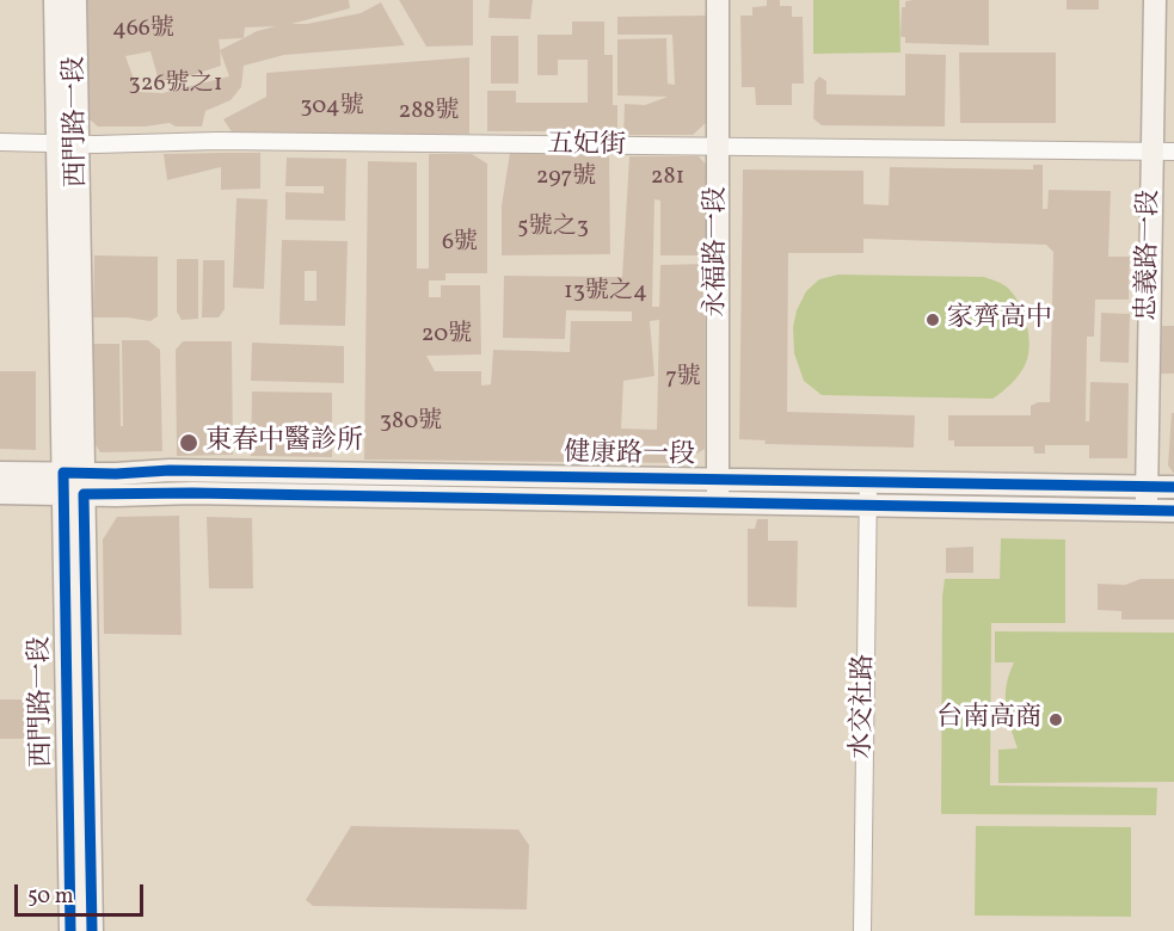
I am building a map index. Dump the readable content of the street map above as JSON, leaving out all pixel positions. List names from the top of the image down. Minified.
{"streets":{"street":["西門路一段","五妃街","永福路一段","忠義路一段","健康路一段","水交社路"]},"crossings":[["西門路一段","五妃街"],["西門路一段","健康路一段"],["五妃街","永福路一段"],["五妃街","忠義路一段"],["永福路一段","健康路一段"],["忠義路一段","健康路一段"],["健康路一段","水交社路"]],"places":["家齊高中","東春中醫診所","台南高商"],"house_numbers":["466號","326號之1","304號","288號","297號","281","5號之3","6號","13號之4","20號","7號","380號"],"scale_bar":"50 m"}
